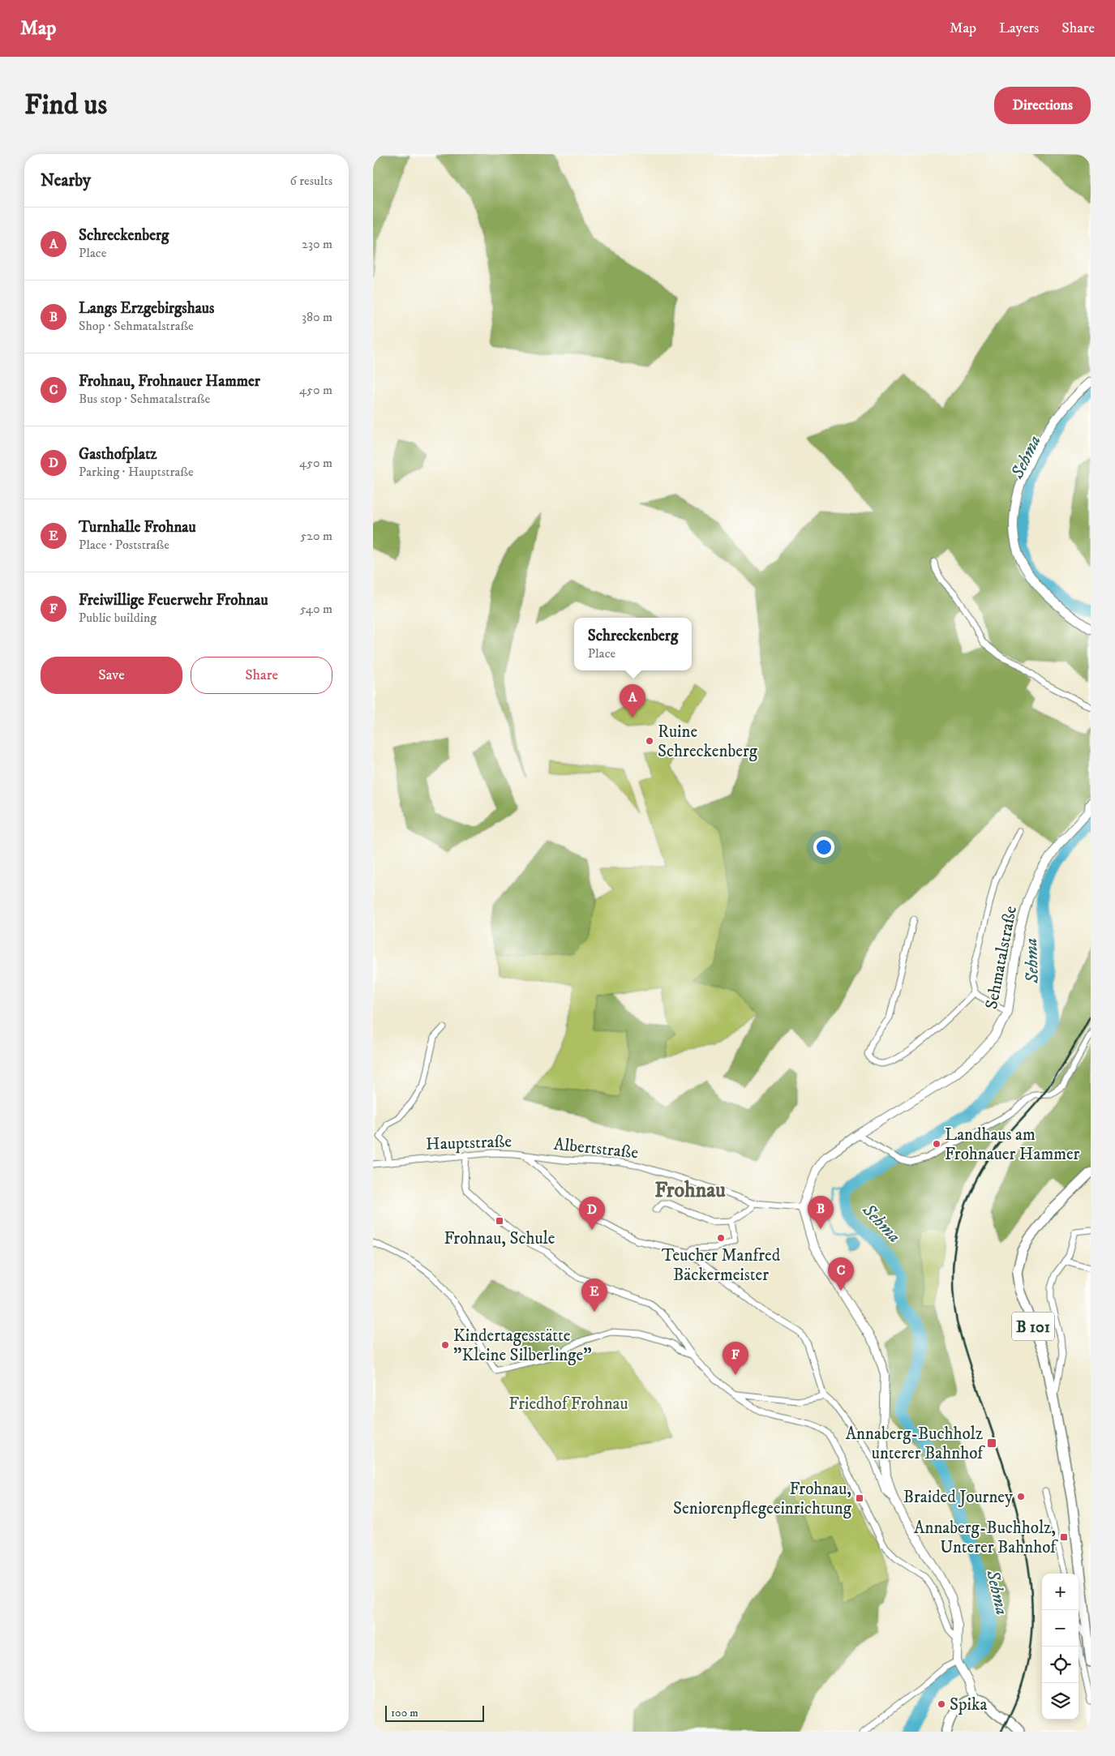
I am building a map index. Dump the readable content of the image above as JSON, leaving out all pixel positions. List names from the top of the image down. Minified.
{"streets":{"main road":["Sehmatalstraße","B 101"],"street":["Hauptstraße","Albertstraße"]},"crossings":[["Sehmatalstraße","Albertstraße"],["Hauptstraße","Albertstraße"]],"districts":["Frohnau"],"water":["Sehma"],"parks":["Friedhof Frohnau"],"places":{"other":["Ruine Schreckenberg","Landhaus am Frohnauer Hammer","Teucher Manfred Bäckermeister","Kindertagesstätte \"Kleine Silberlinge\"","Braided Journey","Spika"],"transit":["Frohnau, Schule","Annaberg-Buchholz unterer Bahnhof","Frohnau, Seniorenpflegeeinrichtung","Annaberg-Buchholz, Unterer Bahnhof"]},"scale_bar":"100 m","page":{"header":"Map","nav":["Map","Layers","Share"],"buttons":["Directions",["Save","Share"]],"title":"Find us","heading":["Nearby","6 results"],"list":[{"mark":"A","name":"Schreckenberg","note":"Place","value":"230 m"},{"mark":"B","name":"Langs Erzgebirgshaus","note":"Shop · Sehmatalstraße","value":"380 m"},{"mark":"C","name":"Frohnau, Frohnauer Hammer","note":"Bus stop · Sehmatalstraße","value":"450 m"},{"mark":"D","name":"Gasthofplatz","note":"Parking · Hauptstraße","value":"450 m"},{"mark":"E","name":"Turnhalle Frohnau","note":"Place · Poststraße","value":"520 m"},{"mark":"F","name":"Freiwillige Feuerwehr Frohnau","note":"Public building","value":"540 m"}],"popup":["Schreckenberg","Place"],"pins":["A","B","D","C","E","F"],"map_buttons":["+","−"],"scale":"100 m"}}
